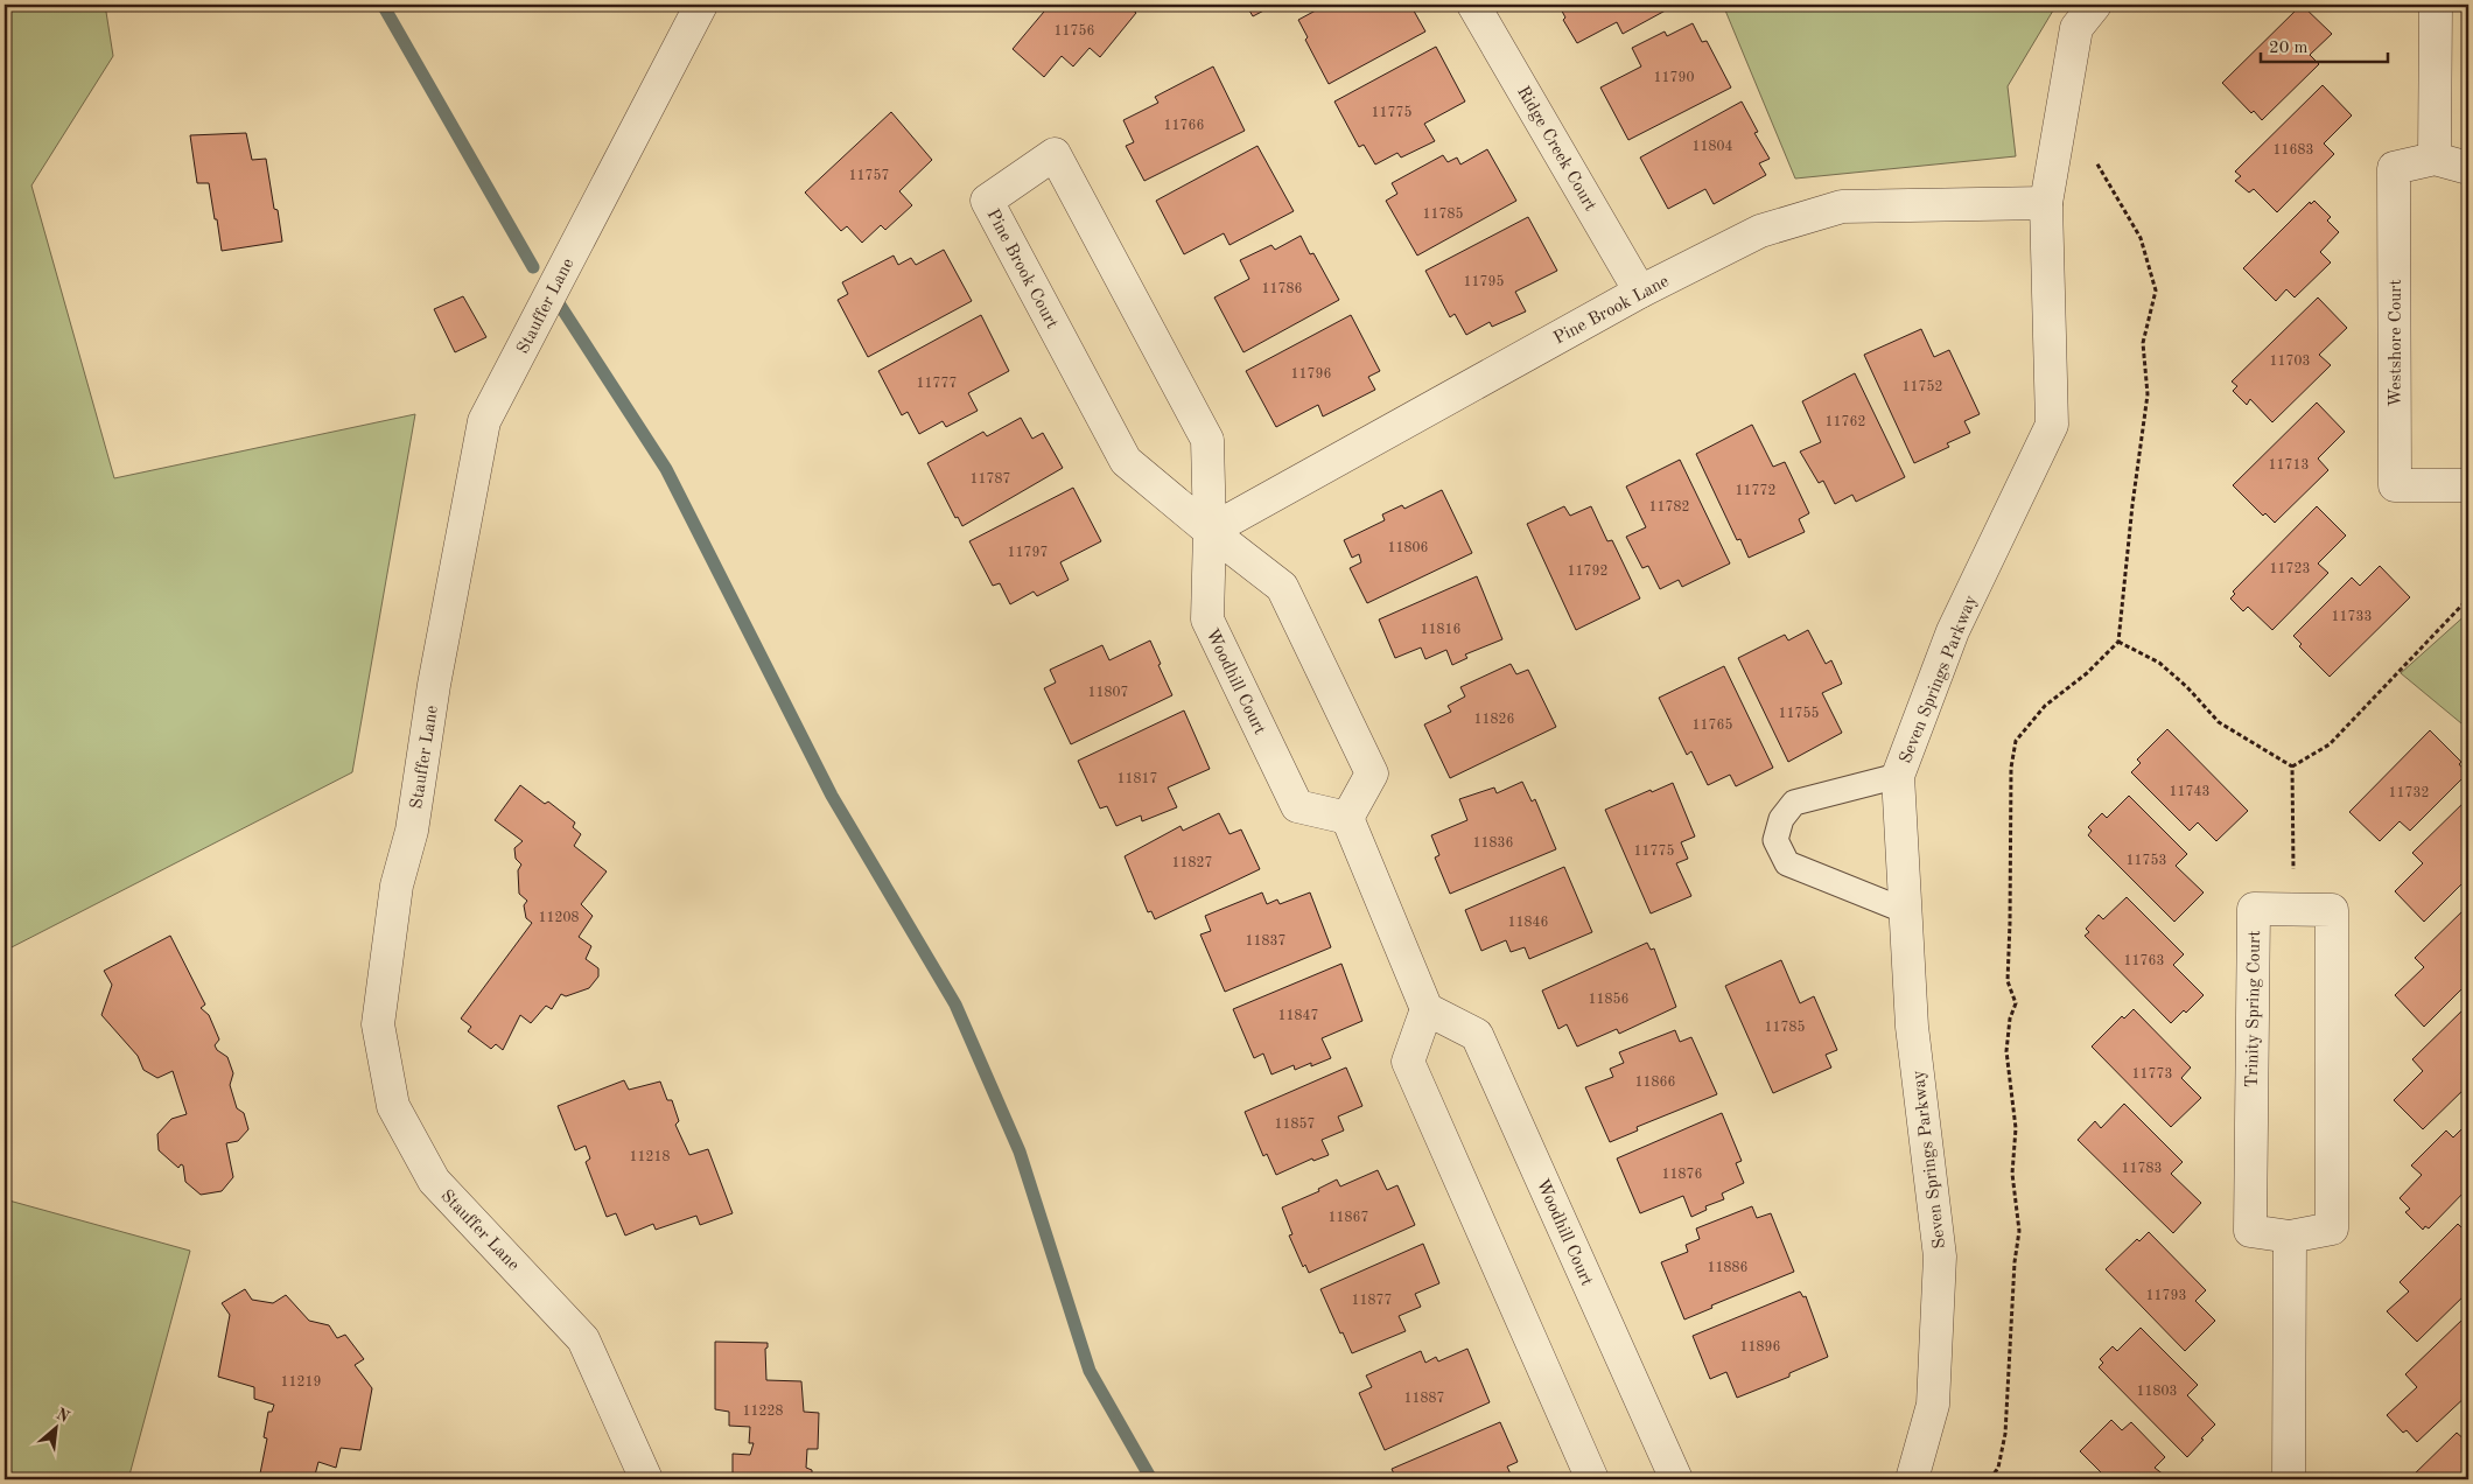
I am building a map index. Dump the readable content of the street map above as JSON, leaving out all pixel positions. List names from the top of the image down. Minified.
{"streets":{"street":["Ridge Creek Court","Pine Brook Court","Stauffer Lane","Pine Brook Lane","Westshore Court","Seven Springs Parkway","Woodhill Court","Trinity Spring Court"]},"crossings":[["Ridge Creek Court","Pine Brook Lane"],["Pine Brook Court","Pine Brook Lane"],["Pine Brook Court","Woodhill Court"],["Pine Brook Lane","Seven Springs Parkway"],["Pine Brook Lane","Woodhill Court"]],"house_numbers":["11756","11790","11775","11766","11804","11683","11757","11785","11795","11786","11703","11796","11777","11752","11762","11713","11787","11772","11782","11806","11797","11723","11792","11733","11816","11807","11755","11826","11765","11817","11743","11732","11836","11775","11753","11827","11208","11846","11837","11763","11856","11847","11785","11773","11866","11857","11218","11783","11876","11867","11886","11793","11877","11896","11219","11803","11887","11228"],"scale_bar":"20 m","north":"top right"}
